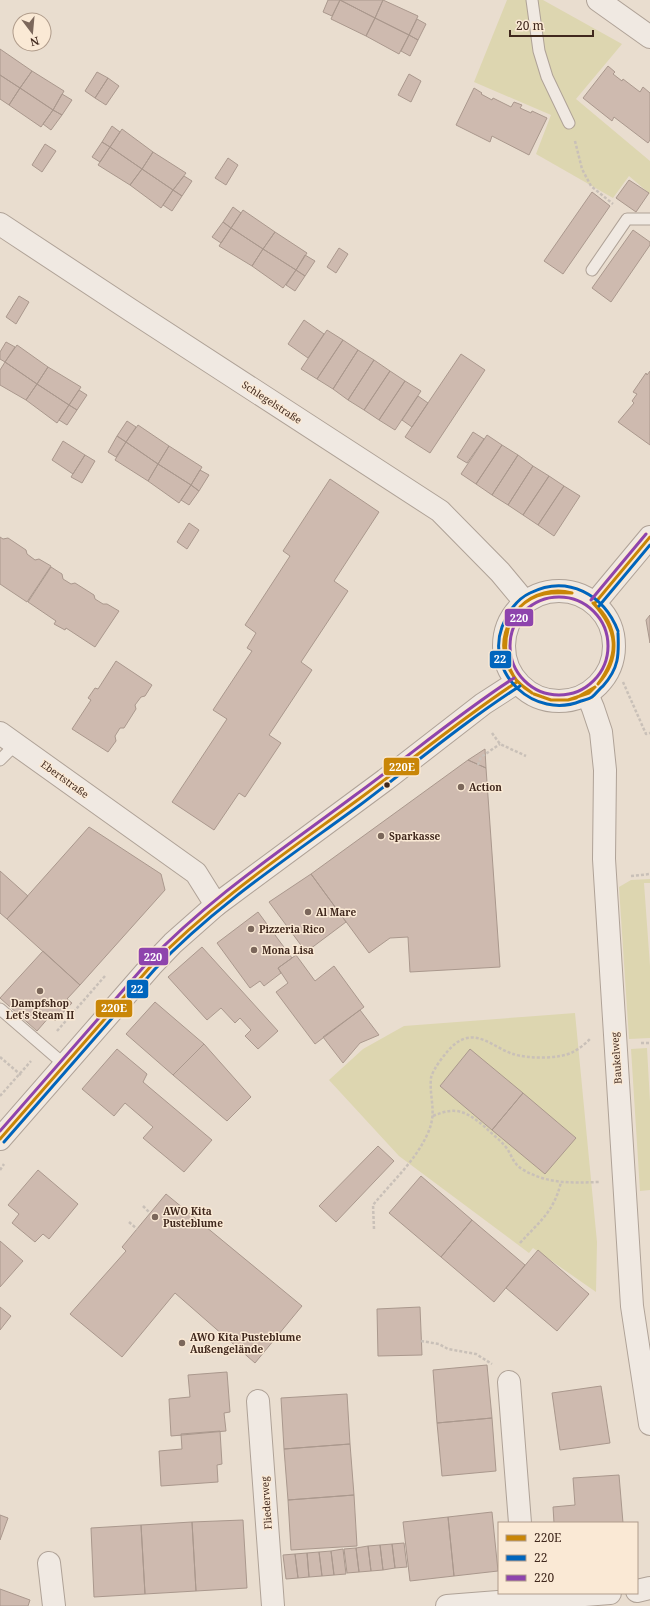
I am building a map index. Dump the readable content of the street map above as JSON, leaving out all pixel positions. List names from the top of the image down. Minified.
{"streets":{"street":["Schlegelstraße","Ebertstraße","Baukelweg","Fliederweg"]},"crossings":[["Schlegelstraße","Baukelweg"]],"places":["Action","Sparkasse","Al Mare","Pizzeria Rico","Mona Lisa","Dampfshop Let's Steam II","AWO Kita Pusteblume","AWO Kita Pusteblume Außengelände"],"lines":["transit line 220","transit line 220E","transit line 22"],"legend":["220E","22","220"],"scale_bar":"20 m","north":"bottom"}
